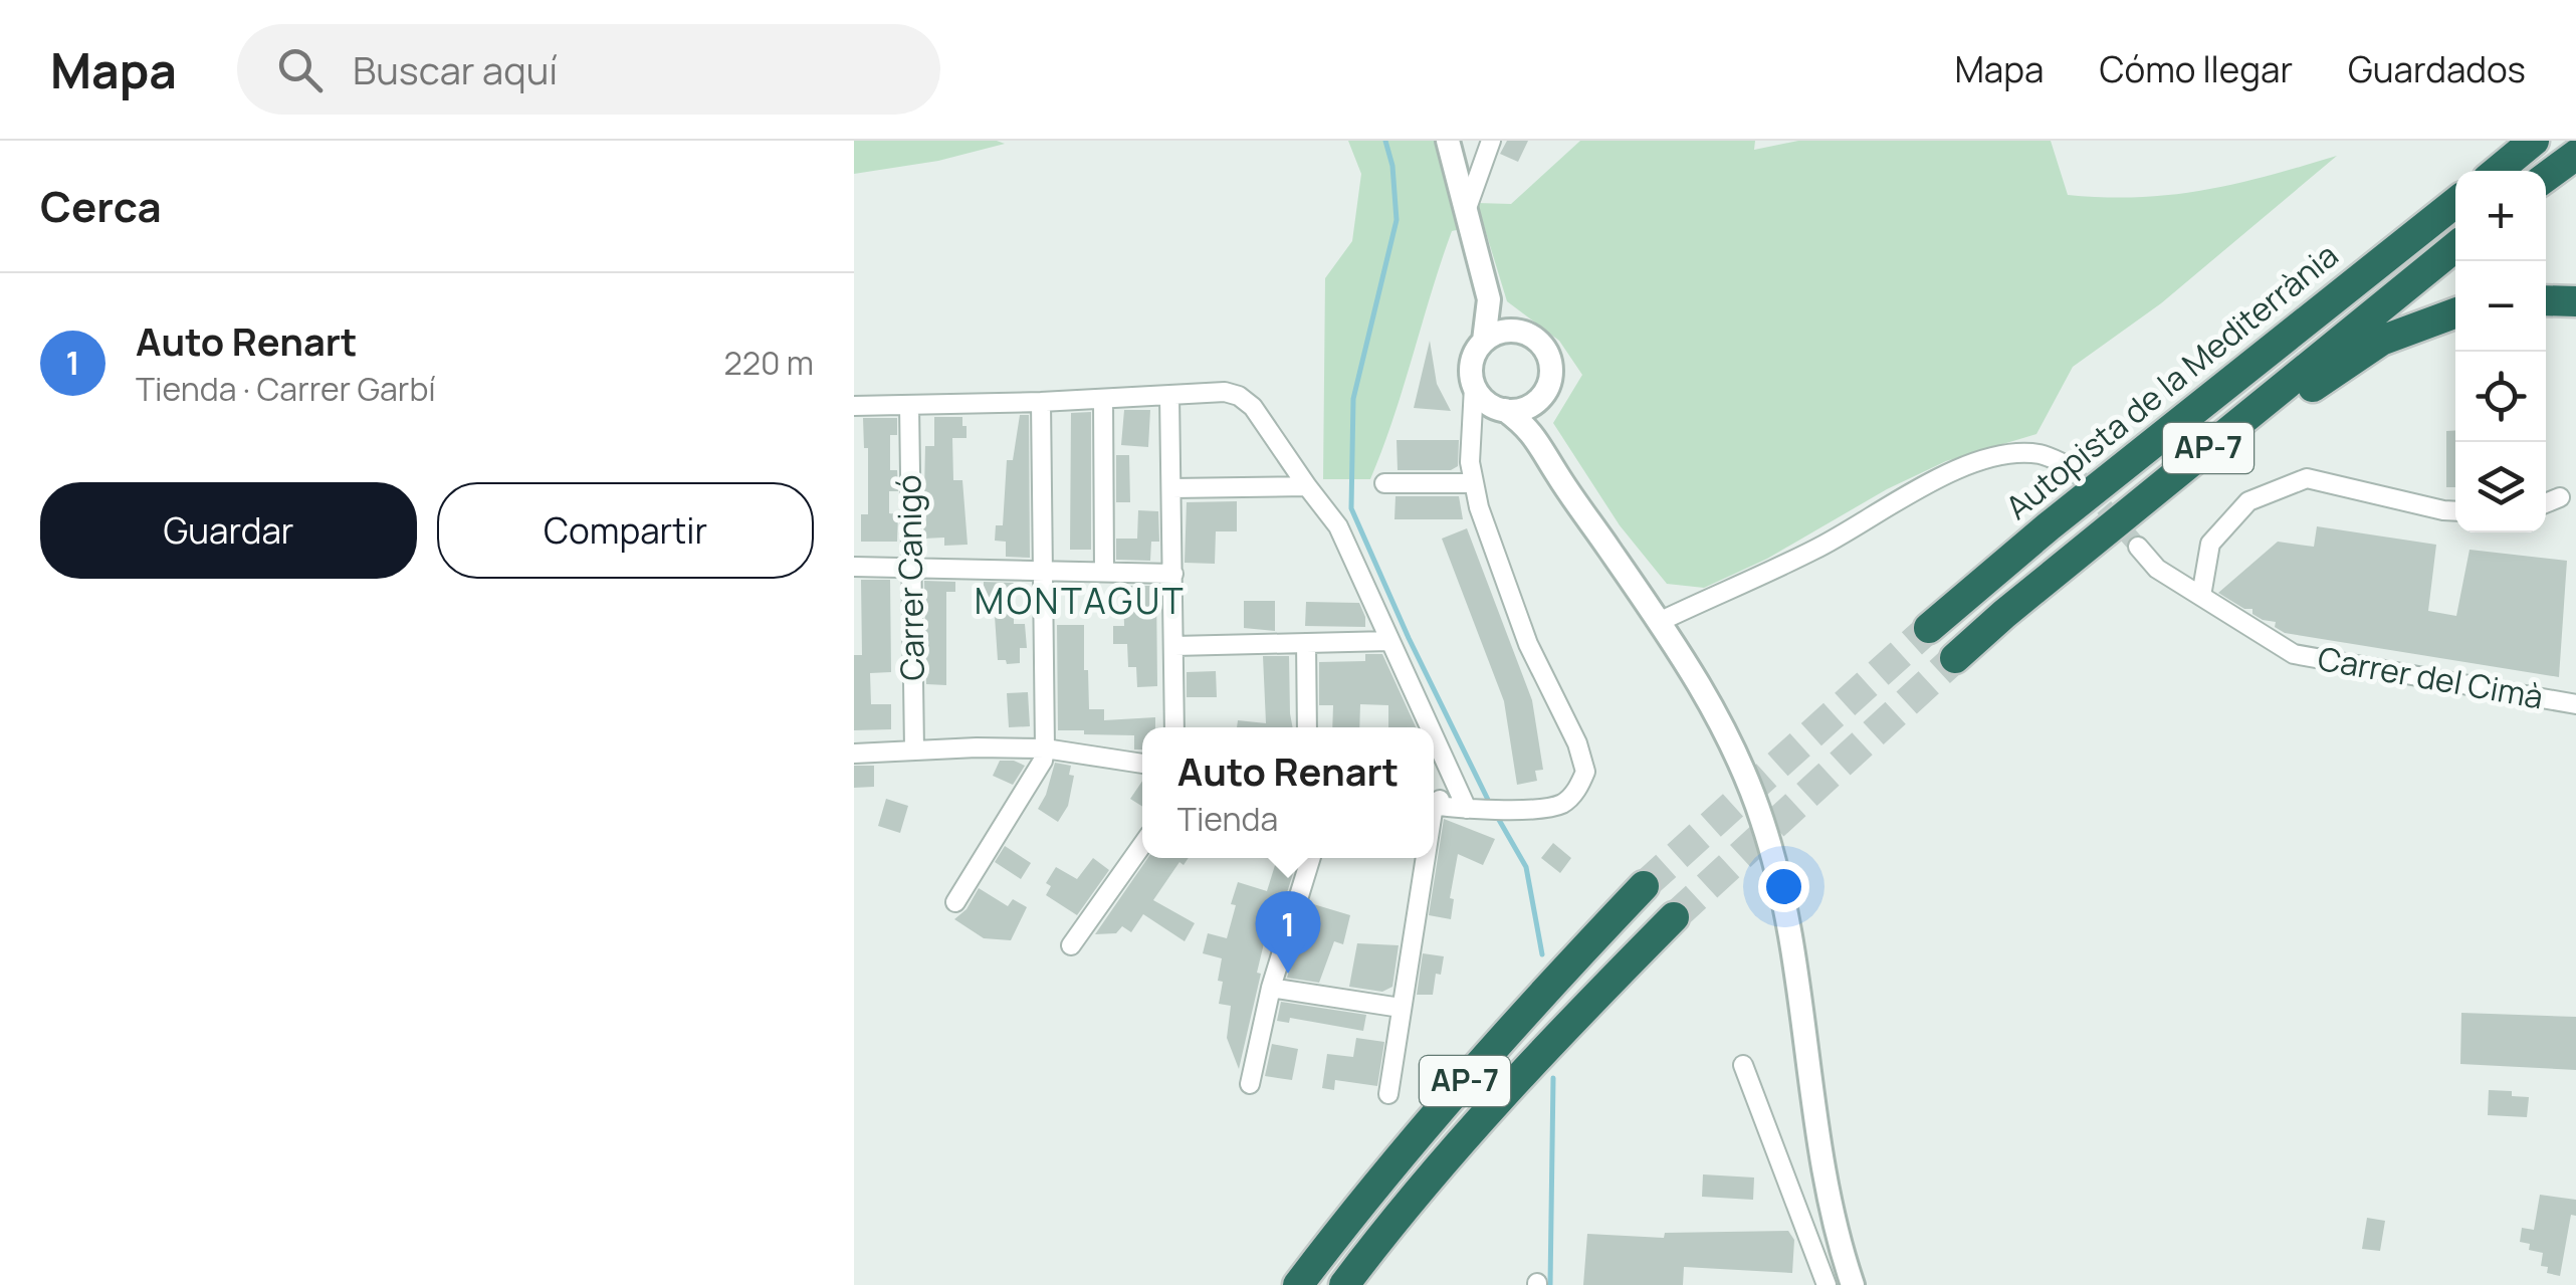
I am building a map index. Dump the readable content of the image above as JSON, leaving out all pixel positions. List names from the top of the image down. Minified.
{"streets":{"highway":["Autopista de la Mediterrània","AP-7"],"street":["Carrer Canigó","Carrer del Cimà"]},"districts":["MONTAGUT"],"page":{"header":"Mapa","search":"Buscar aquí","nav":["Mapa","Cómo llegar","Guardados"],"heading":"Cerca","map_buttons":["+","−"],"list":[{"mark":"1","name":"Auto Renart","note":"Tienda · Carrer Garbí","value":"220 m"}],"buttons":["Guardar","Compartir"],"popup":["Auto Renart","Tienda"],"pins":"1"}}
